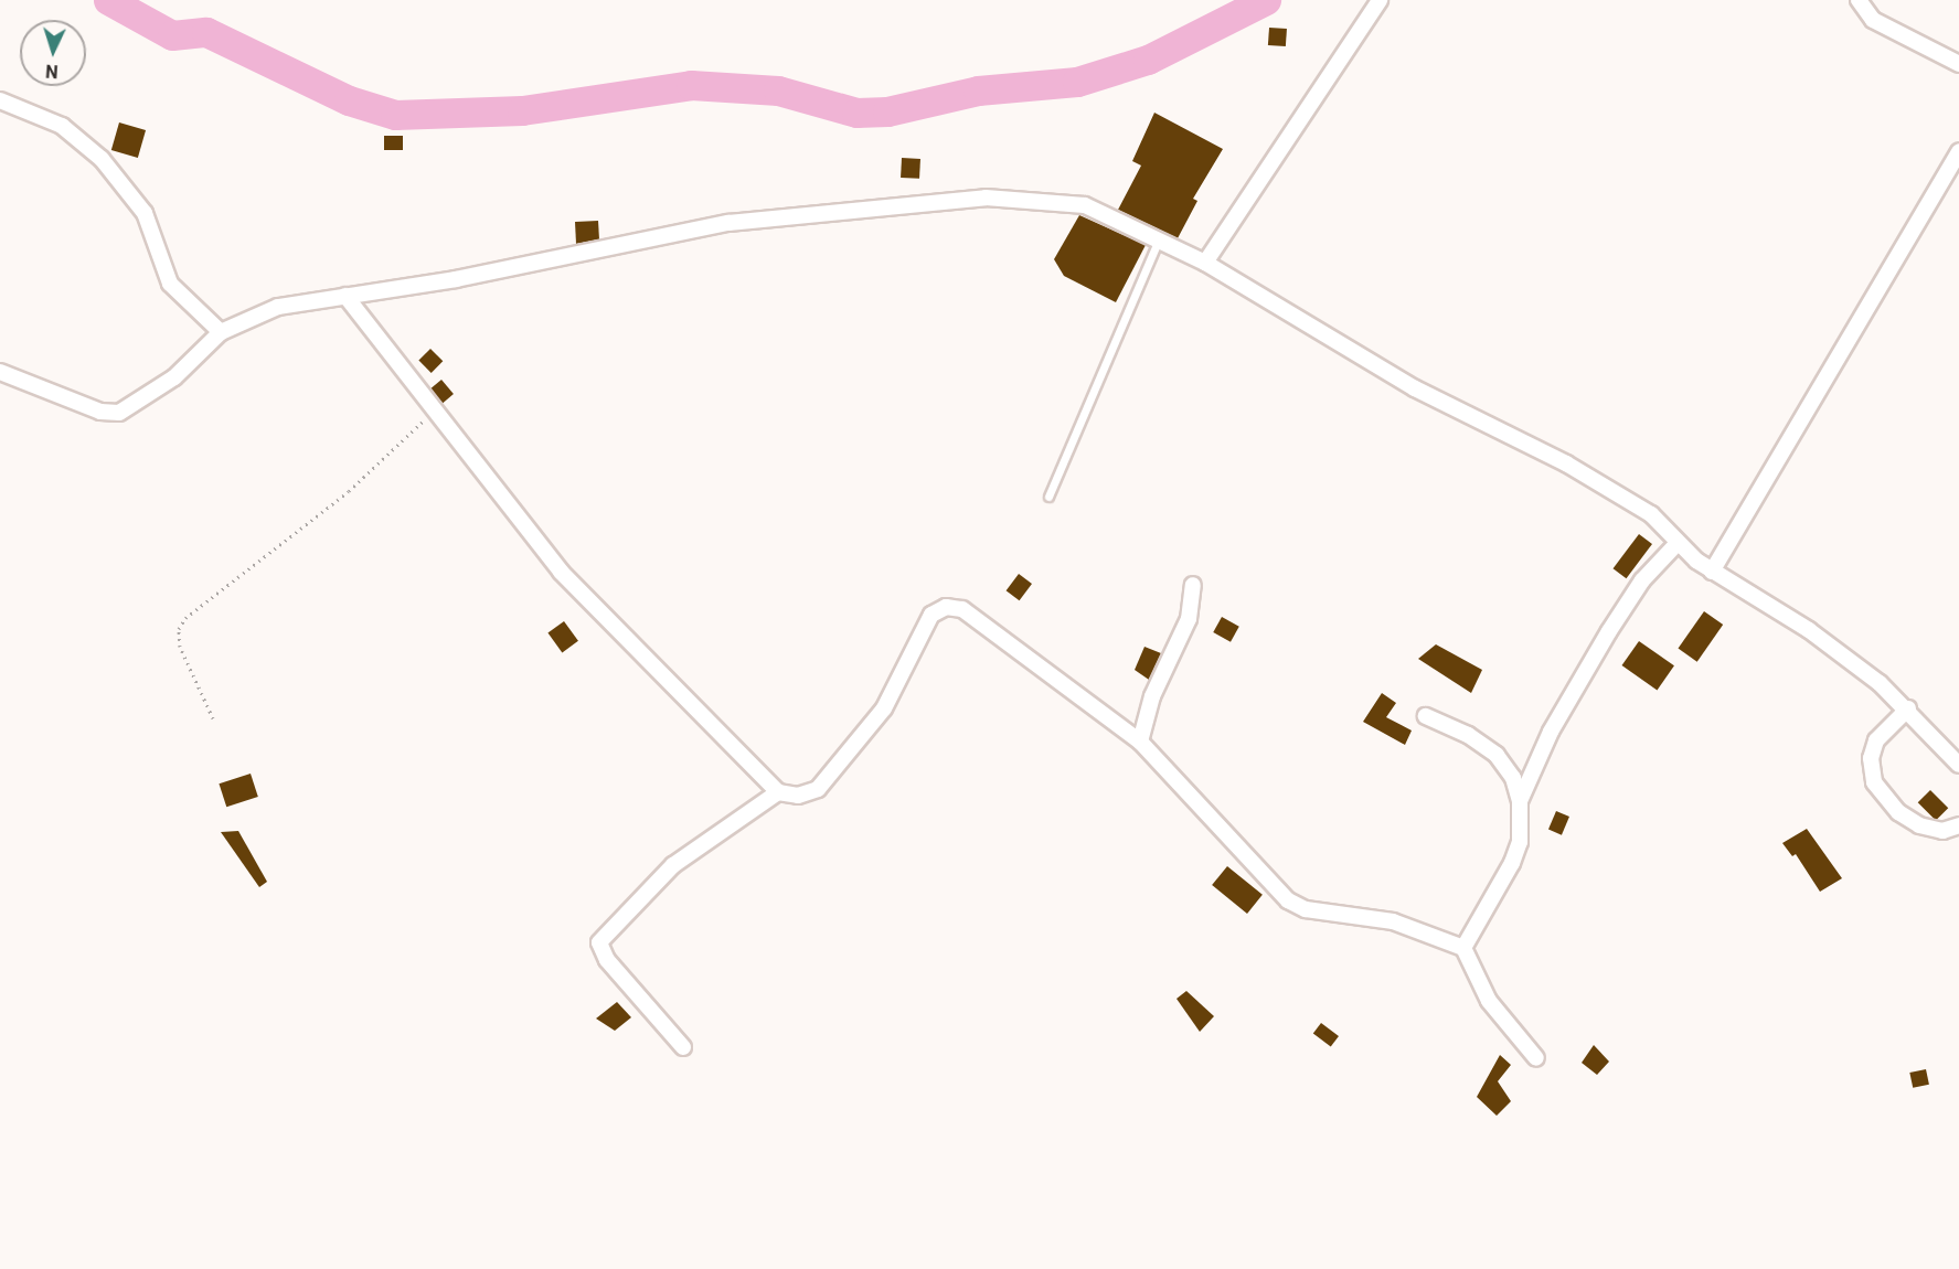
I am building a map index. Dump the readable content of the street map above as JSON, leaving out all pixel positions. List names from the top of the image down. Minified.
{"north":"bottom"}
